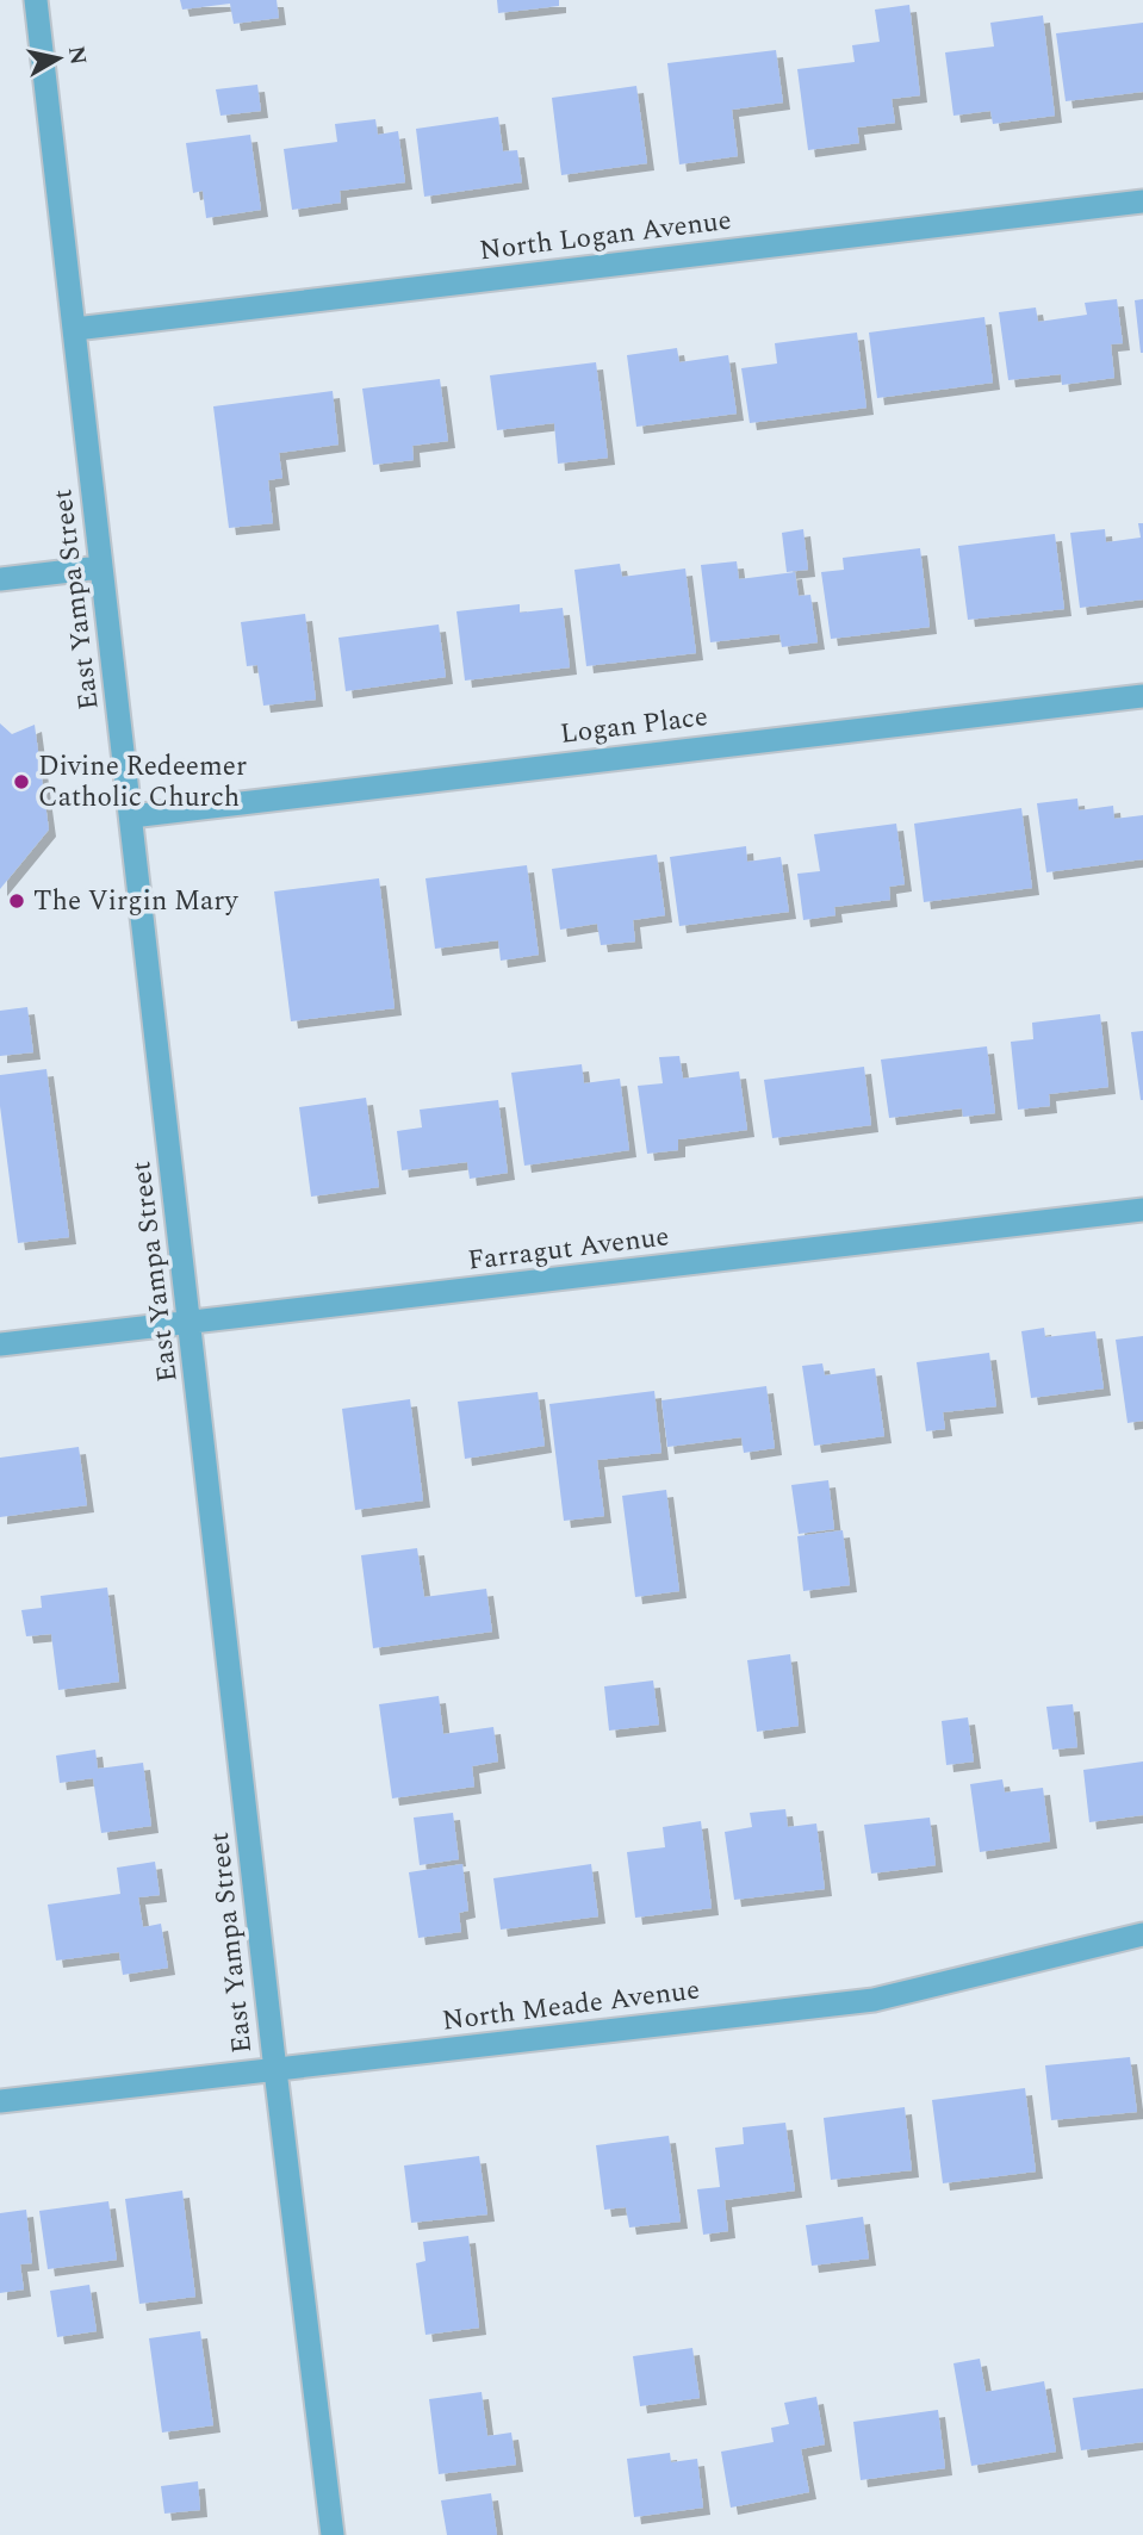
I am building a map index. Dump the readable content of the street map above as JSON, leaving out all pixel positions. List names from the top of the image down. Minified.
{"streets":{"street":["North Logan Avenue","East Yampa Street","Logan Place","Farragut Avenue","North Meade Avenue"]},"crossings":[["North Logan Avenue","East Yampa Street"],["East Yampa Street","Logan Place"],["East Yampa Street","Farragut Avenue"],["East Yampa Street","North Meade Avenue"]],"places":["Divine Redeemer Catholic Church","The Virgin Mary"],"north":"right"}
